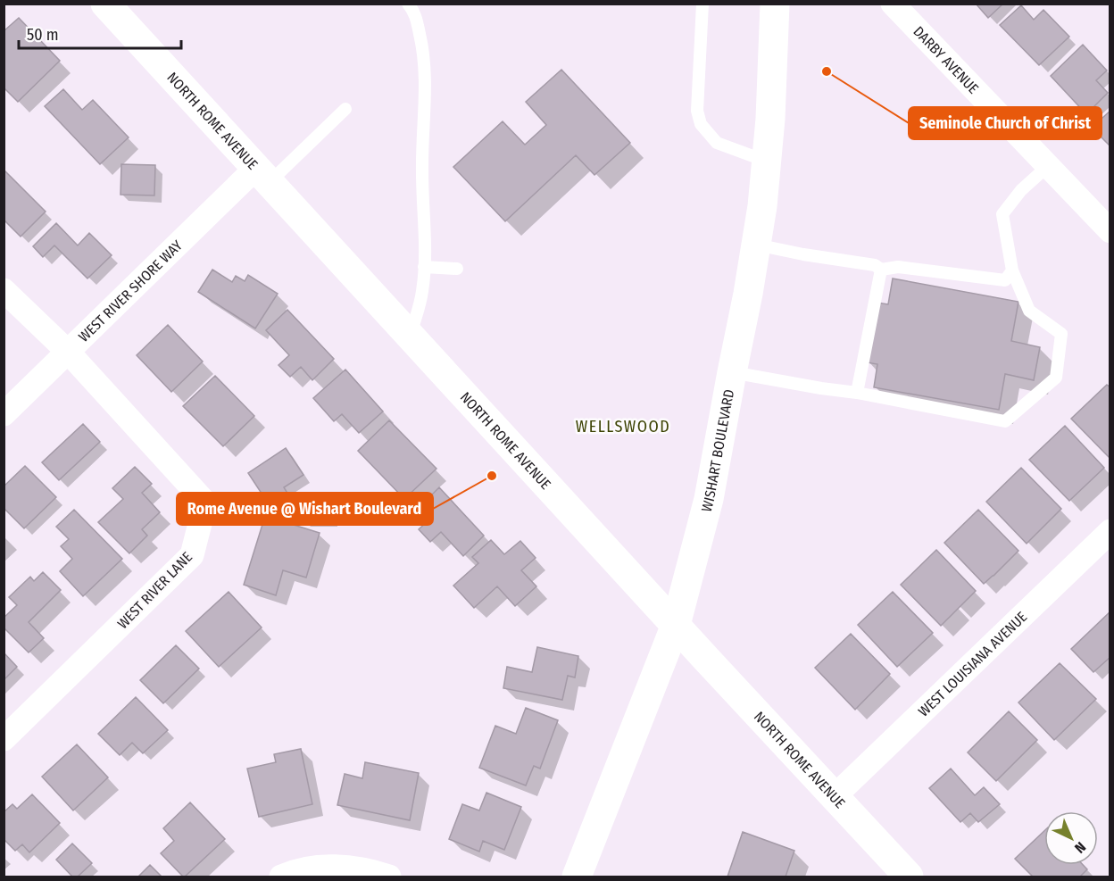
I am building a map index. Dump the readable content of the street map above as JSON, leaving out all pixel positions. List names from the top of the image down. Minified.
{"streets":{"street":["DARBY AVENUE","NORTH ROME AVENUE","WEST RIVER SHORE WAY","WISHART BOULEVARD","WEST RIVER LANE","WEST LOUISIANA AVENUE"]},"crossings":[["NORTH ROME AVENUE","WEST RIVER SHORE WAY"],["NORTH ROME AVENUE","WISHART BOULEVARD"],["NORTH ROME AVENUE","WEST LOUISIANA AVENUE"],["WEST RIVER SHORE WAY","WEST RIVER LANE"]],"districts":["WELLSWOOD"],"places":["Seminole Church of Christ","Rome Avenue @ Wishart Boulevard"],"scale_bar":"50 m","north":"bottom right"}
